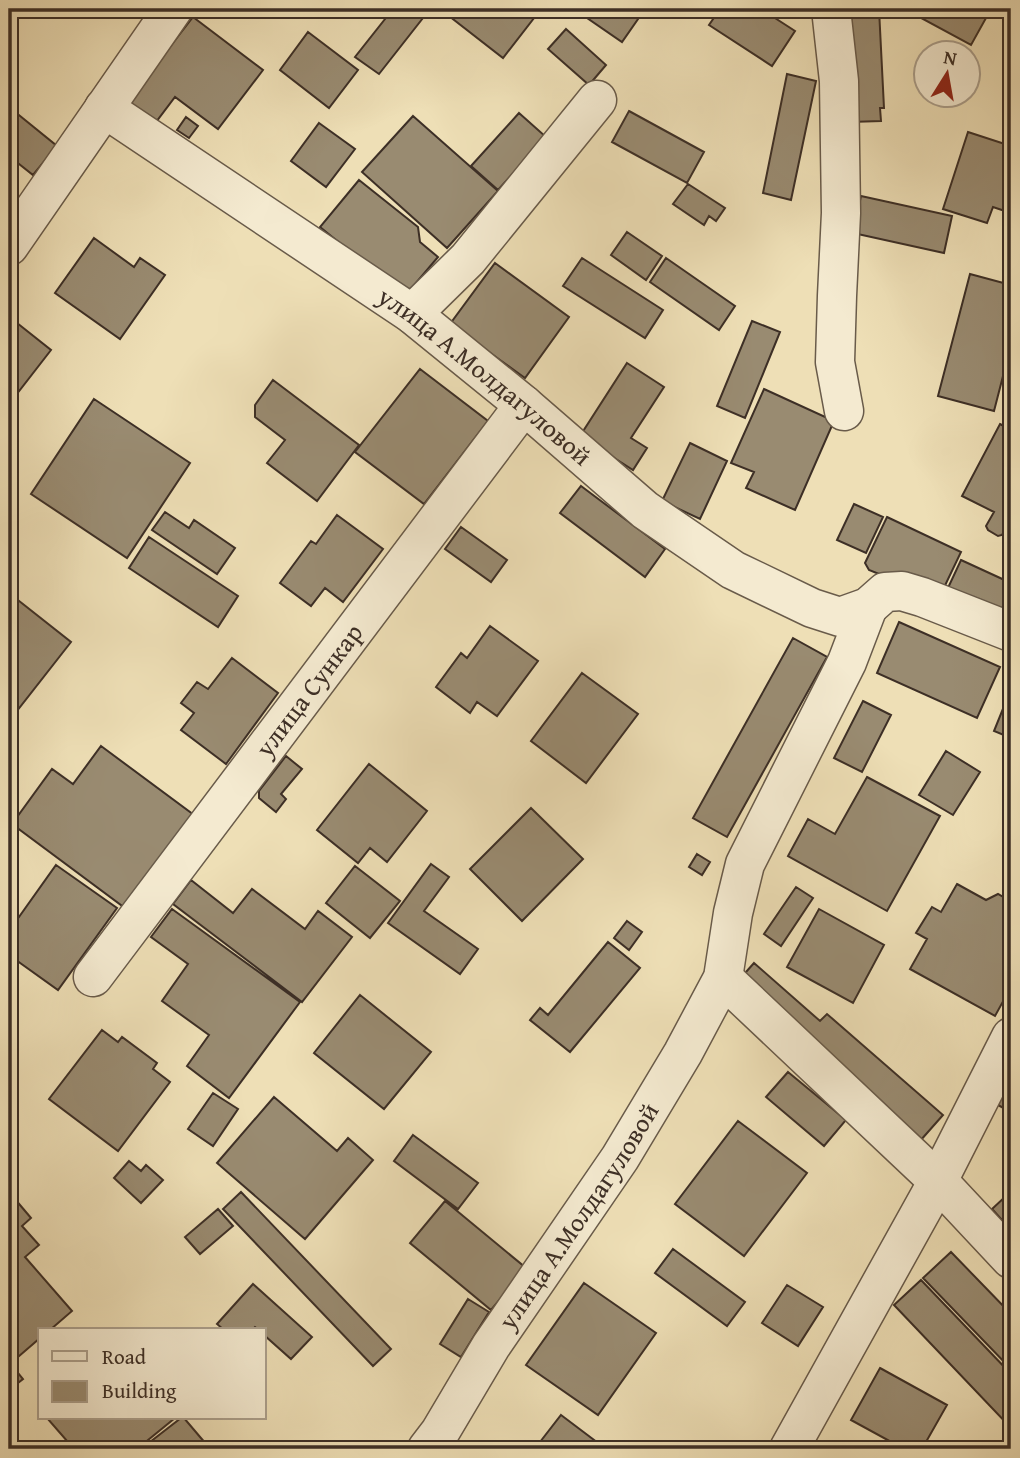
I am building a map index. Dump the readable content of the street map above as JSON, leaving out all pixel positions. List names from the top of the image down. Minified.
{"streets":{"street":["улица А.Молдагуловой","улица Сункар"]},"crossings":[["улица А.Молдагуловой","улица Сункар"]],"legend":["Road","Building"],"north":"top"}
